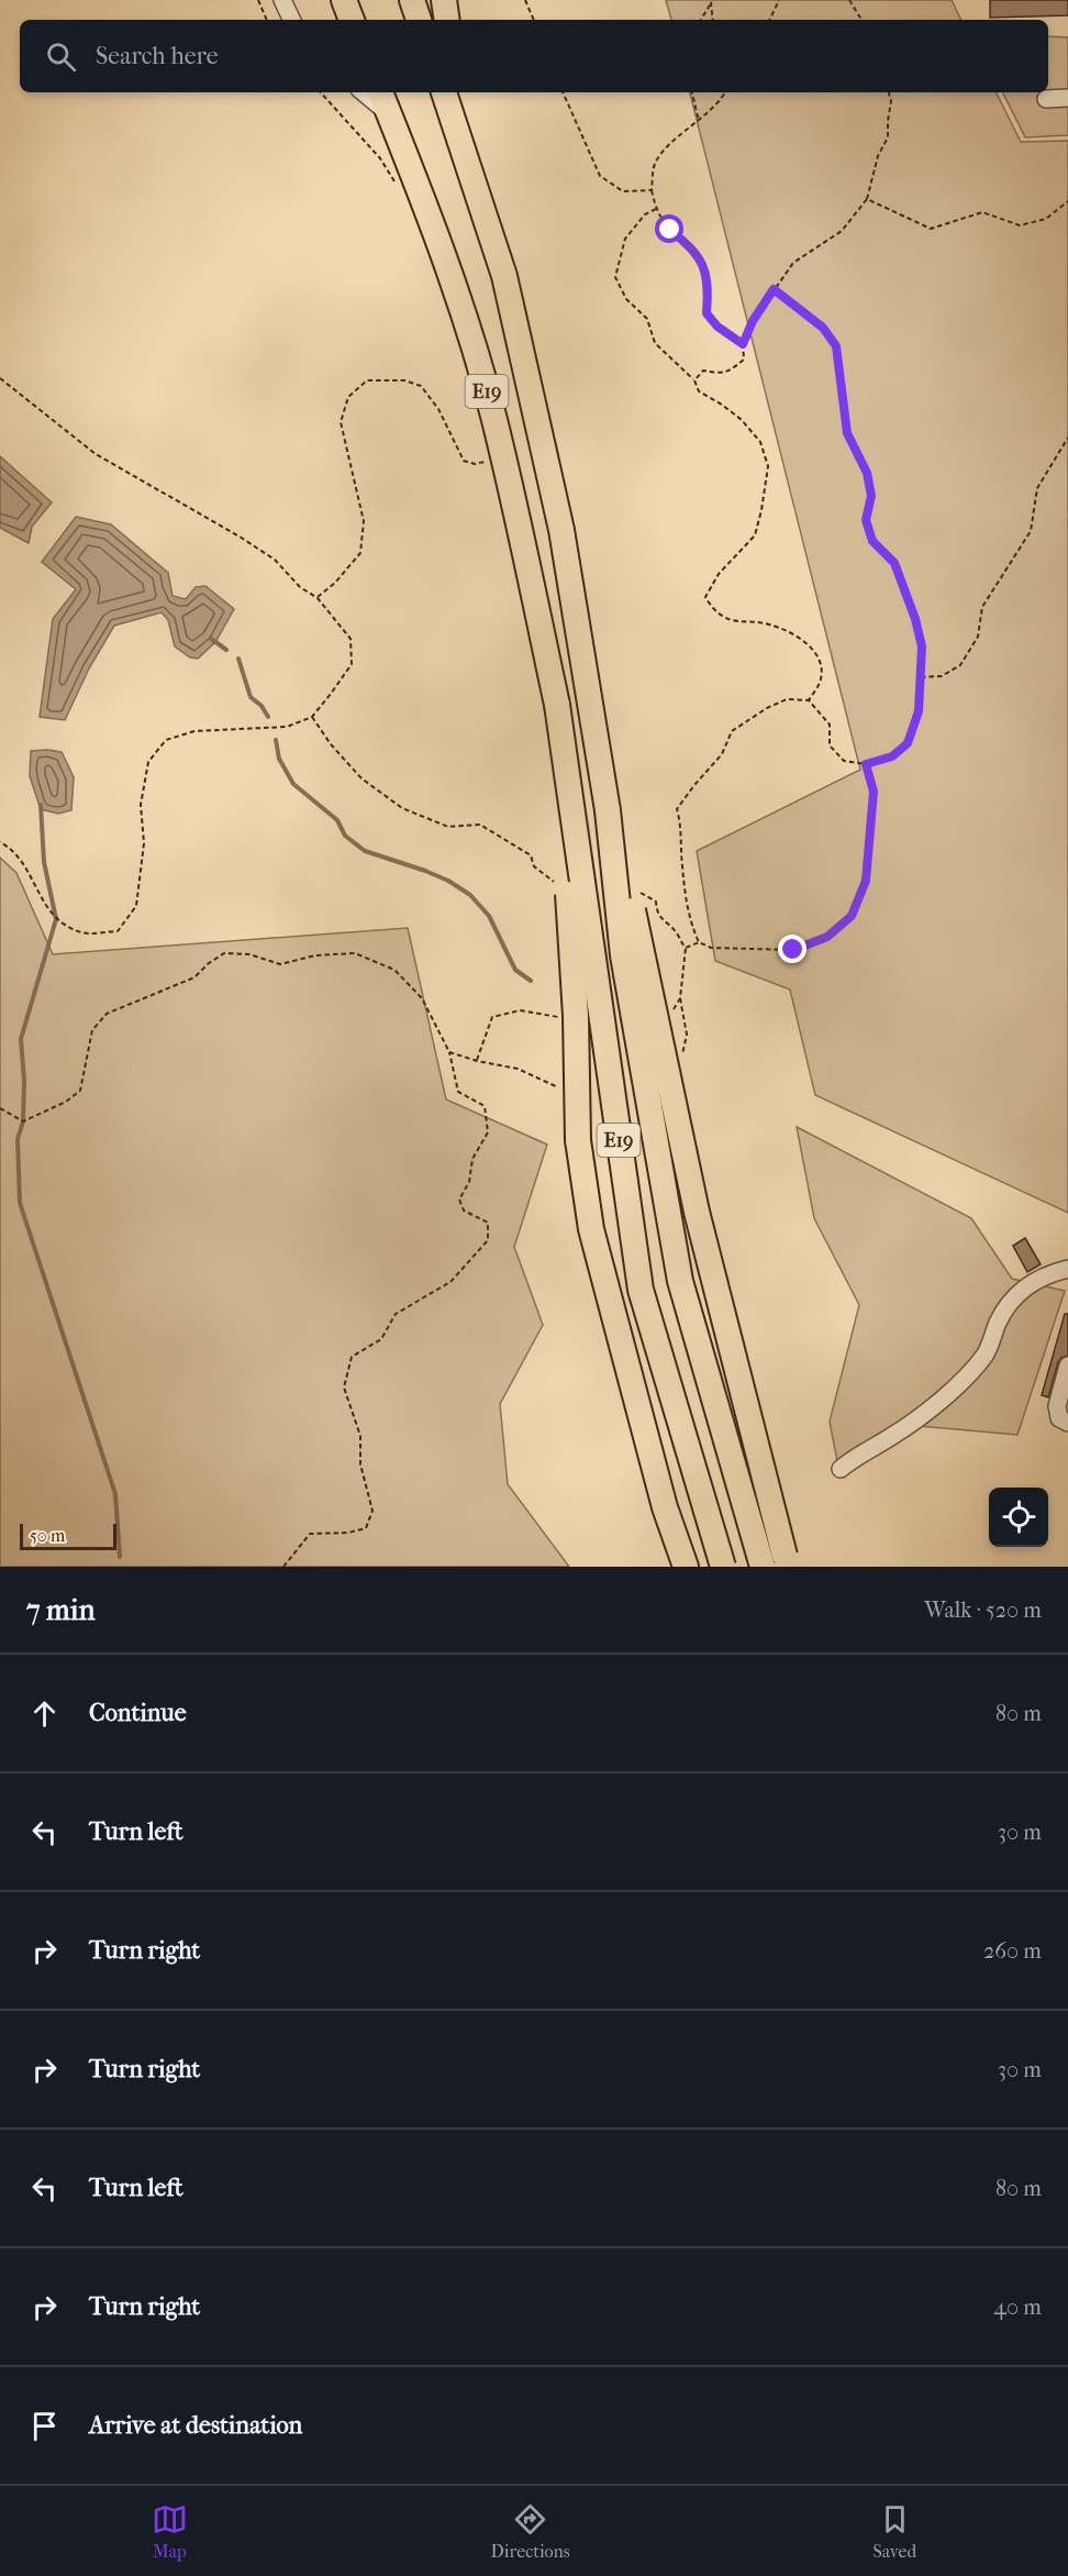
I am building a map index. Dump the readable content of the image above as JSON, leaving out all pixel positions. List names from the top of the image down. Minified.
{"streets":{"highway":["E19"]},"scale_bar":"50 m","page":{"search":"Search here","scale":"50 m","heading":["7 min","Walk · 520 m"],"list":[["Continue","80 m"],["Turn left","30 m"],["Turn right","260 m"],["Turn right","30 m"],["Turn left","80 m"],["Turn right","40 m"],"Arrive at destination"],"nav":["Map","Directions","Saved"]}}
